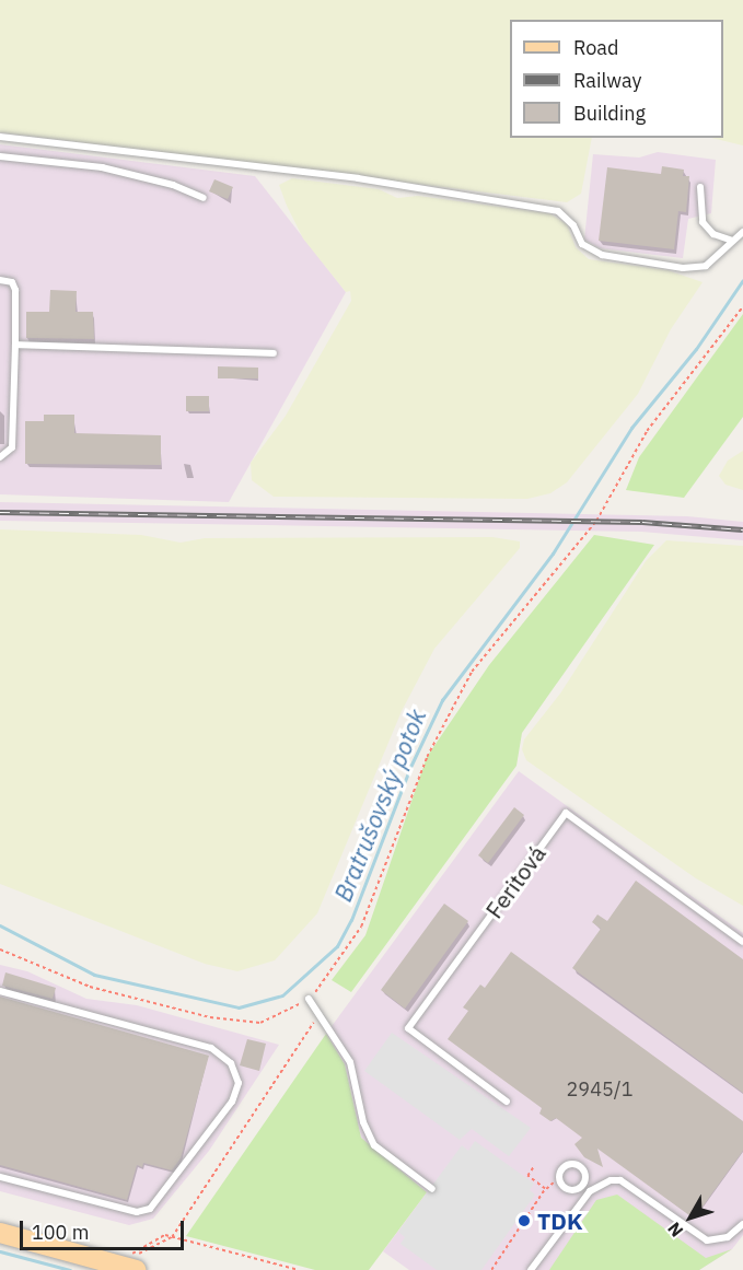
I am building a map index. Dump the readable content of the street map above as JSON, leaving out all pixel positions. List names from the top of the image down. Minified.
{"streets":{"lane":["Feritová"]},"water":["Bratrušovský potok"],"places":["TDK"],"house_numbers":["2945/1"],"legend":["Road","Railway","Building"],"scale_bar":"100 m","north":"bottom left"}
